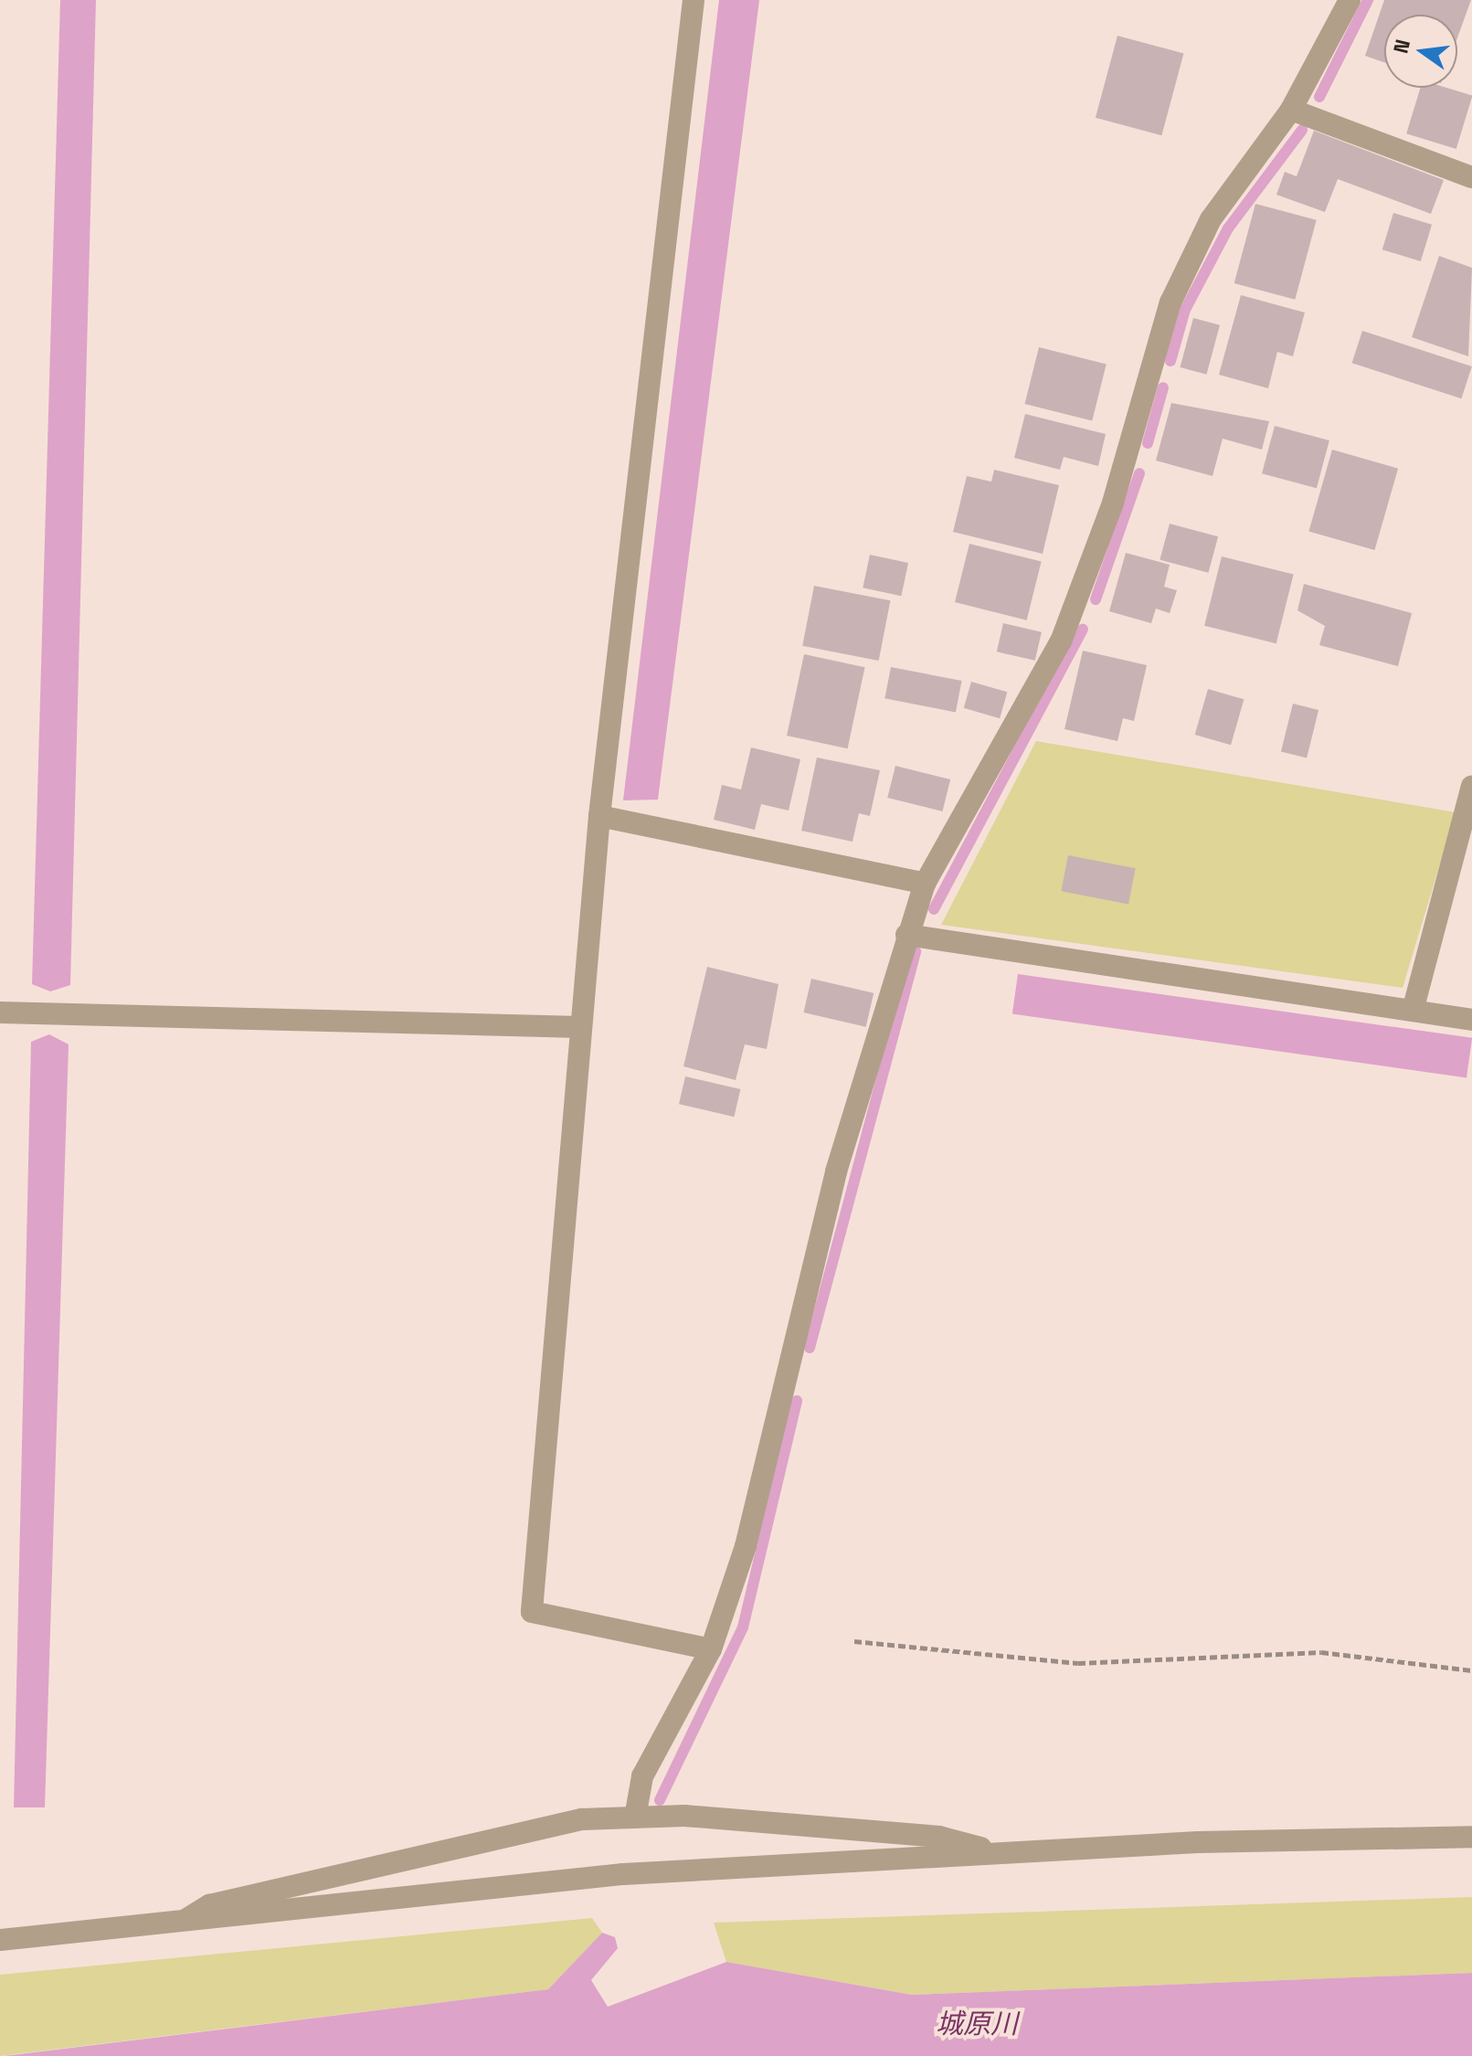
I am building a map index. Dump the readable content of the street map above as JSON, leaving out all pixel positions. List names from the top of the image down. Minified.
{"water":["城原川"],"north":"left"}
